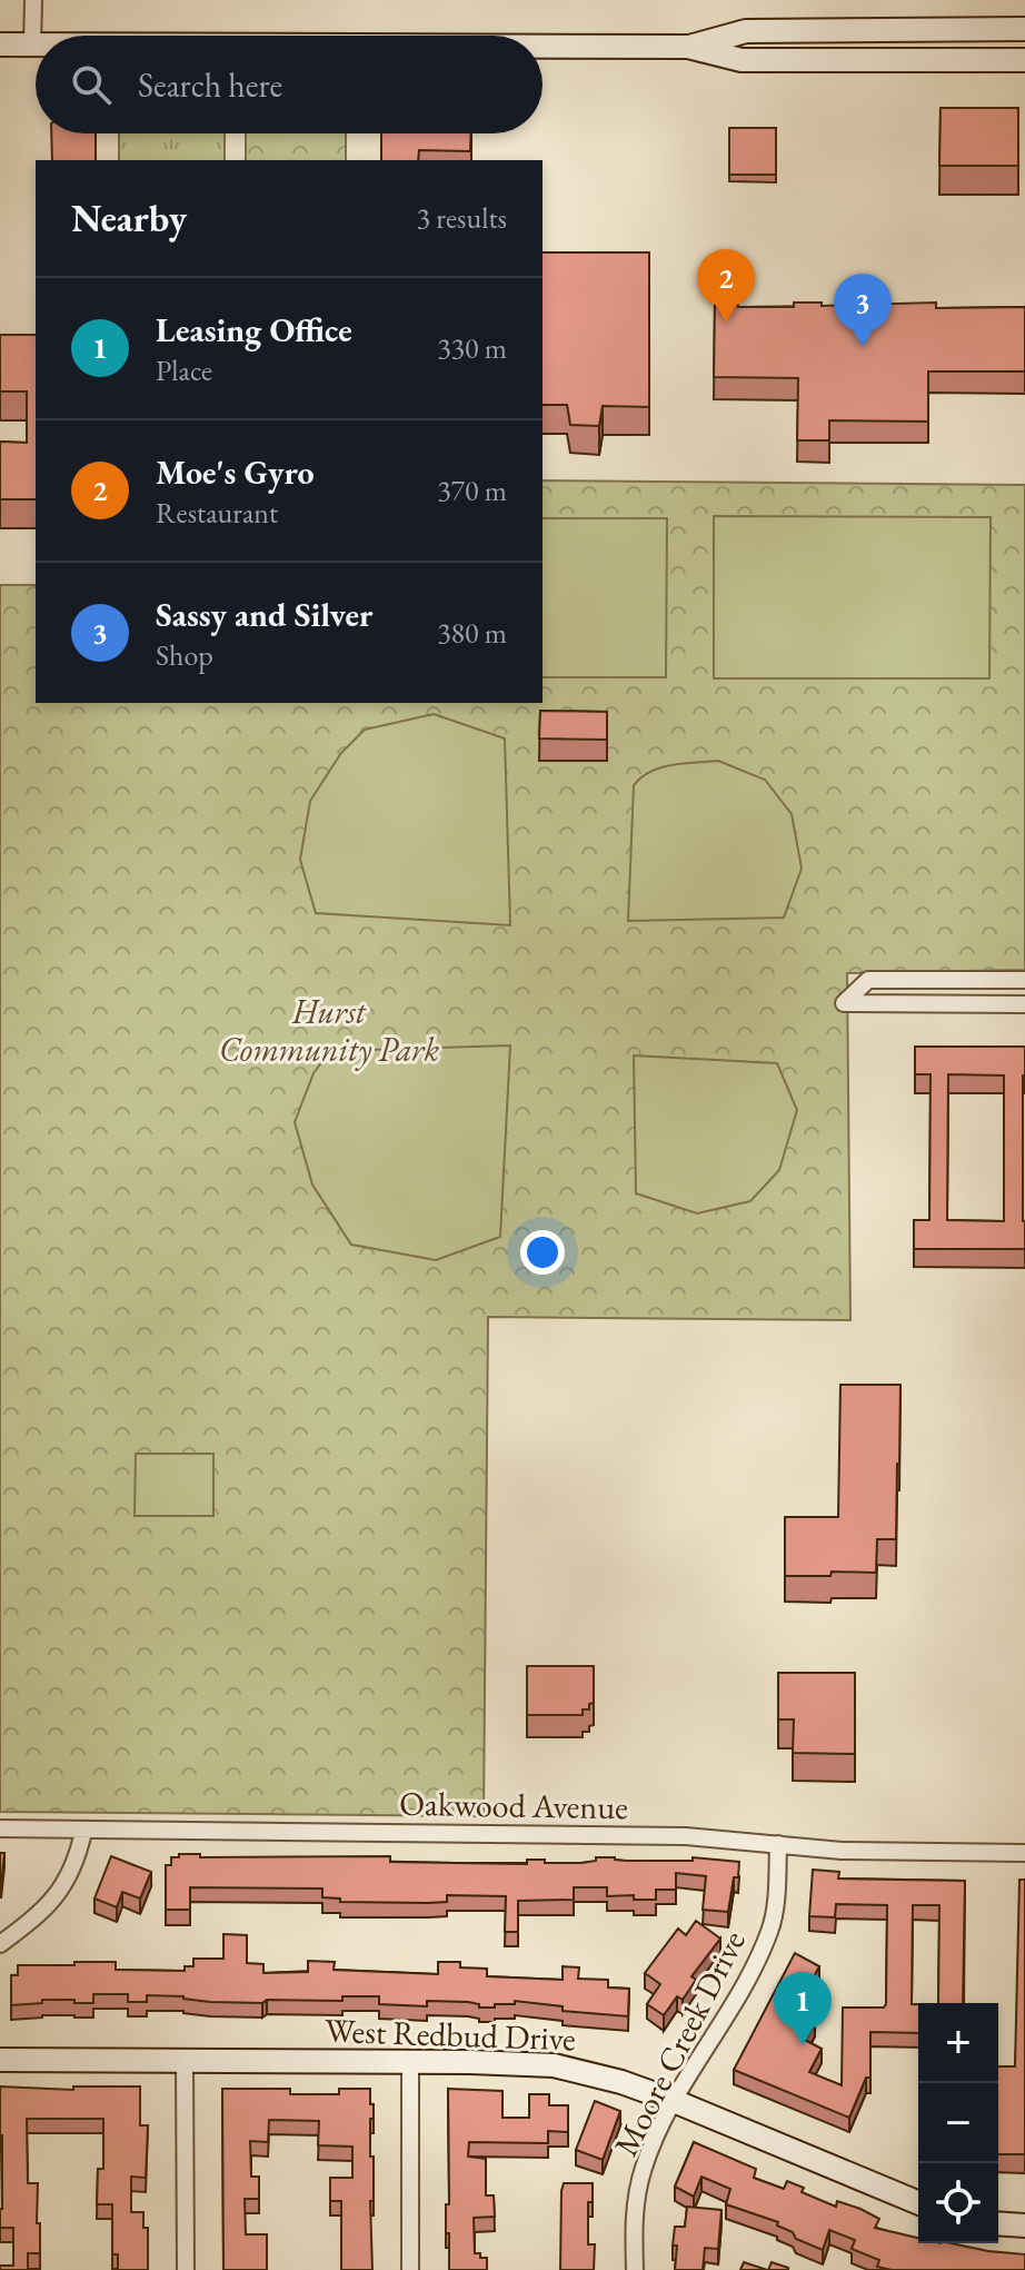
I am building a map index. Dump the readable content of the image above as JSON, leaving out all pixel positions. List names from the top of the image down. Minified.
{"streets":{"main road":["West Redbud Drive"],"street":["Oakwood Avenue","Moore Creek Drive"]},"crossings":[["Oakwood Avenue","Moore Creek Drive"],["West Redbud Drive","Moore Creek Drive"]],"parks":["Hurst Community Park"],"page":{"search":"Search here","heading":["Nearby","3 results"],"pins":["2","3","1"],"list":[{"mark":"1","name":"Leasing Office","note":"Place","value":"330 m"},{"mark":"2","name":"Moe's Gyro","note":"Restaurant","value":"370 m"},{"mark":"3","name":"Sassy and Silver","note":"Shop","value":"380 m"}],"map_buttons":["+","−"]}}
